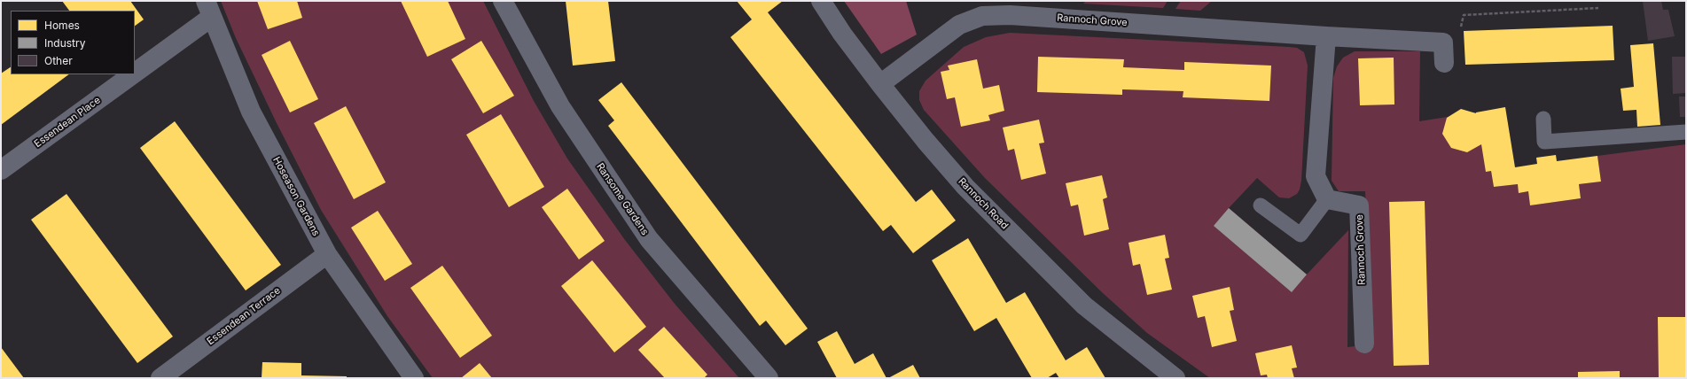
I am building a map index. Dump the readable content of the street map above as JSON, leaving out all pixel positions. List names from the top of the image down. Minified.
{"streets":{"street":["Rannoch Grove","Essendean Place","Hoseason Gardens","Ransome Gardens","Rannoch Road","Essendean Terrace"]},"crossings":[["Rannoch Grove","Rannoch Road"],["Essendean Place","Hoseason Gardens"],["Hoseason Gardens","Essendean Terrace"]],"legend":["Homes","Industry","Other"]}
